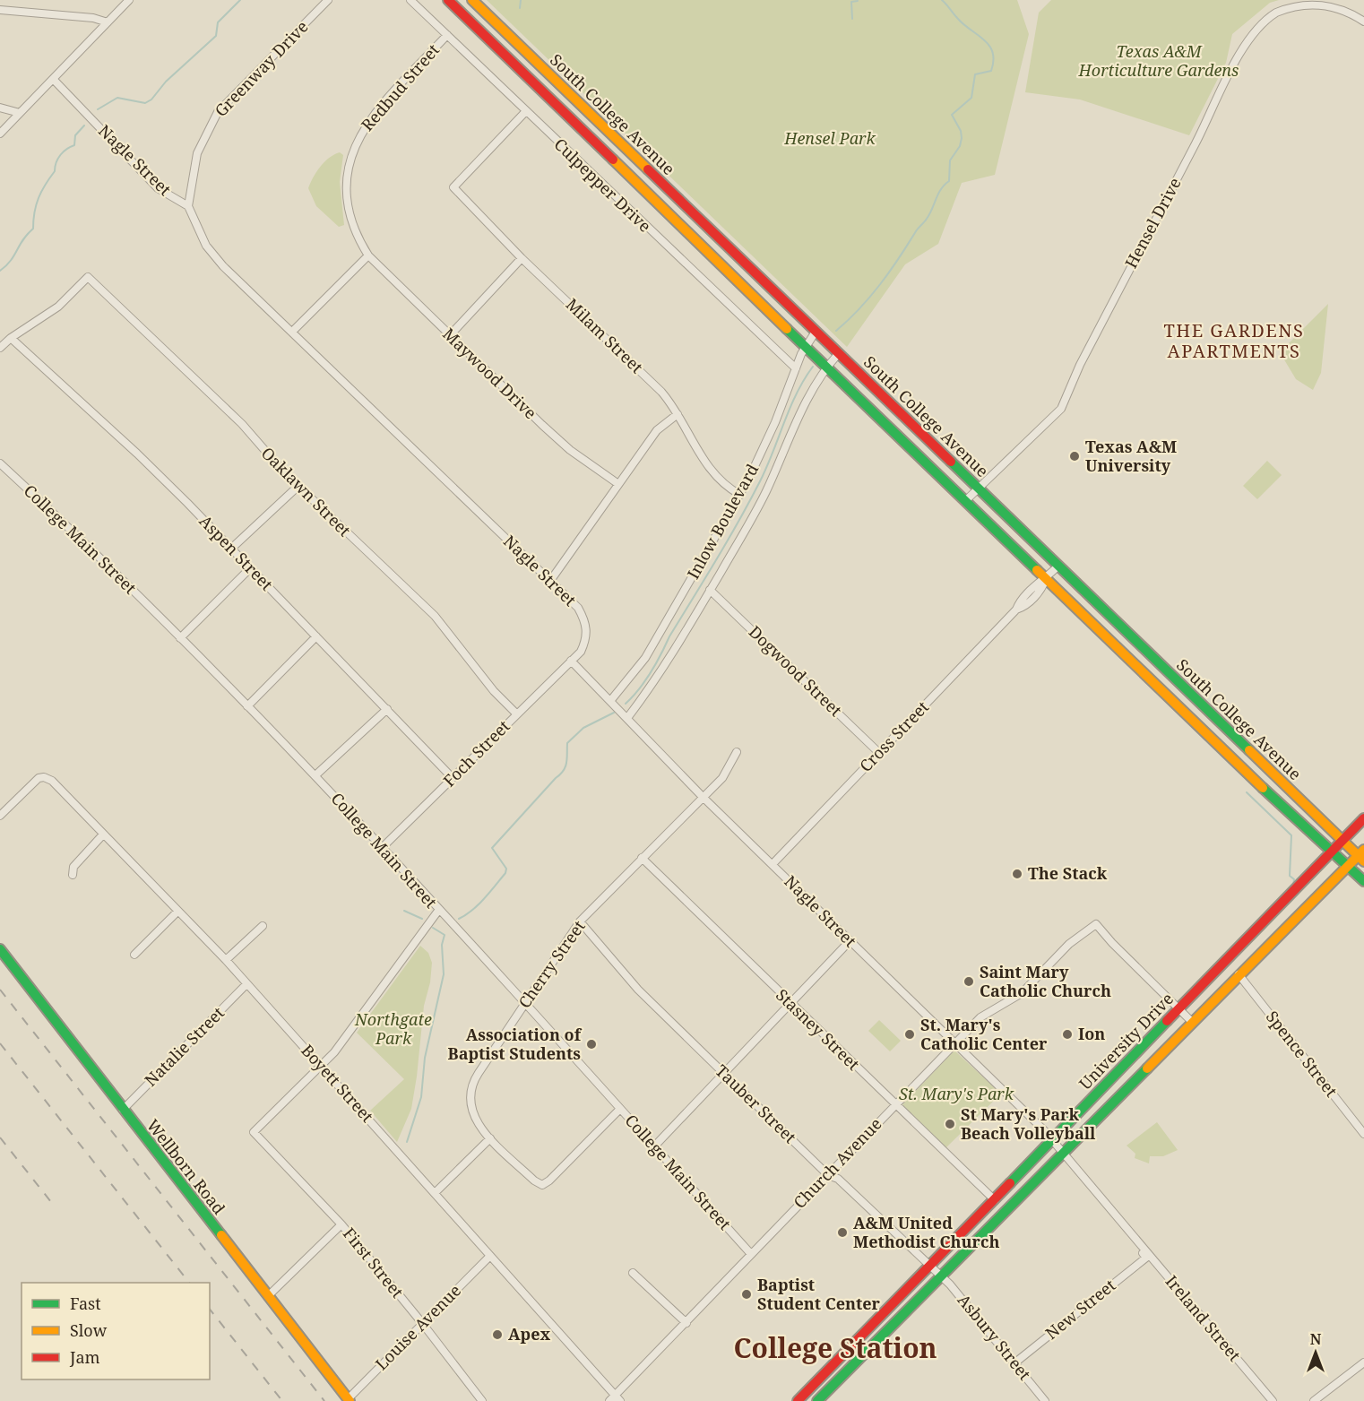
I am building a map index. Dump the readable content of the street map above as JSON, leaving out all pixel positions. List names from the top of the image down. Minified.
{"streets":{"main road":["South College Avenue","University Drive","Wellborn Road"],"street":["Greenway Drive","Redbud Street","Nagle Street","Culpepper Drive","Hensel Drive","Milam Street","Maywood Drive","Oaklawn Street","Inlow Boulevard","College Main Street","Aspen Street","Dogwood Street","Cross Street","Foch Street","Cherry Street","Stasney Street","Natalie Street","Spence Street","Boyett Street","Tauber Street","Church Avenue","First Street","New Street","Ireland Street","Louise Avenue","Asbury Street"]},"crossings":[["Greenway Drive","Nagle Street"],["Redbud Street","Culpepper Drive"],["Redbud Street","Maywood Drive"],["South College Avenue","Hensel Drive"],["South College Avenue","Inlow Boulevard"],["South College Avenue","Cross Street"],["South College Avenue","University Drive"],["Nagle Street","Inlow Boulevard"],["Nagle Street","Cross Street"],["Nagle Street","Foch Street"],["Nagle Street","Cherry Street"],["Nagle Street","University Drive"],["Nagle Street","Church Avenue"],["Nagle Street","Ireland Street"],["Culpepper Drive","Milam Street"],["Culpepper Drive","Inlow Boulevard"],["Milam Street","Inlow Boulevard"],["Oaklawn Street","Aspen Street"],["Oaklawn Street","Foch Street"],["Inlow Boulevard","Dogwood Street"],["College Main Street","Foch Street"],["College Main Street","Cherry Street"],["College Main Street","Church Avenue"],["Aspen Street","Foch Street"],["Dogwood Street","Cross Street"],["Cherry Street","Stasney Street"],["Cherry Street","Tauber Street"],["Stasney Street","University Drive"],["Stasney Street","Church Avenue"],["University Drive","Spence Street"],["University Drive","Tauber Street"],["University Drive","Church Avenue"],["University Drive","Ireland Street"],["University Drive","Asbury Street"],["Natalie Street","Boyett Street"],["Natalie Street","Wellborn Road"],["Boyett Street","Church Avenue"],["Boyett Street","First Street"],["Boyett Street","Louise Avenue"],["Tauber Street","Church Avenue"],["Tauber Street","Asbury Street"],["Wellborn Road","Louise Avenue"],["First Street","Louise Avenue"],["New Street","Ireland Street"],["New Street","Asbury Street"]],"districts":["THE GARDENS APARTMENTS","College Station"],"parks":["Texas A&M Horticulture Gardens","Hensel Park","Northgate Park","St. Mary's Park"],"places":["Texas A&M University","The Stack","Saint Mary Catholic Church","St. Mary's Catholic Center","Ion","Association of Baptist Students","St Mary's Park Beach Volleyball","A&M United Methodist Church","Baptist Student Center","Apex"],"legend":["Fast","Slow","Jam"],"north":"top"}
